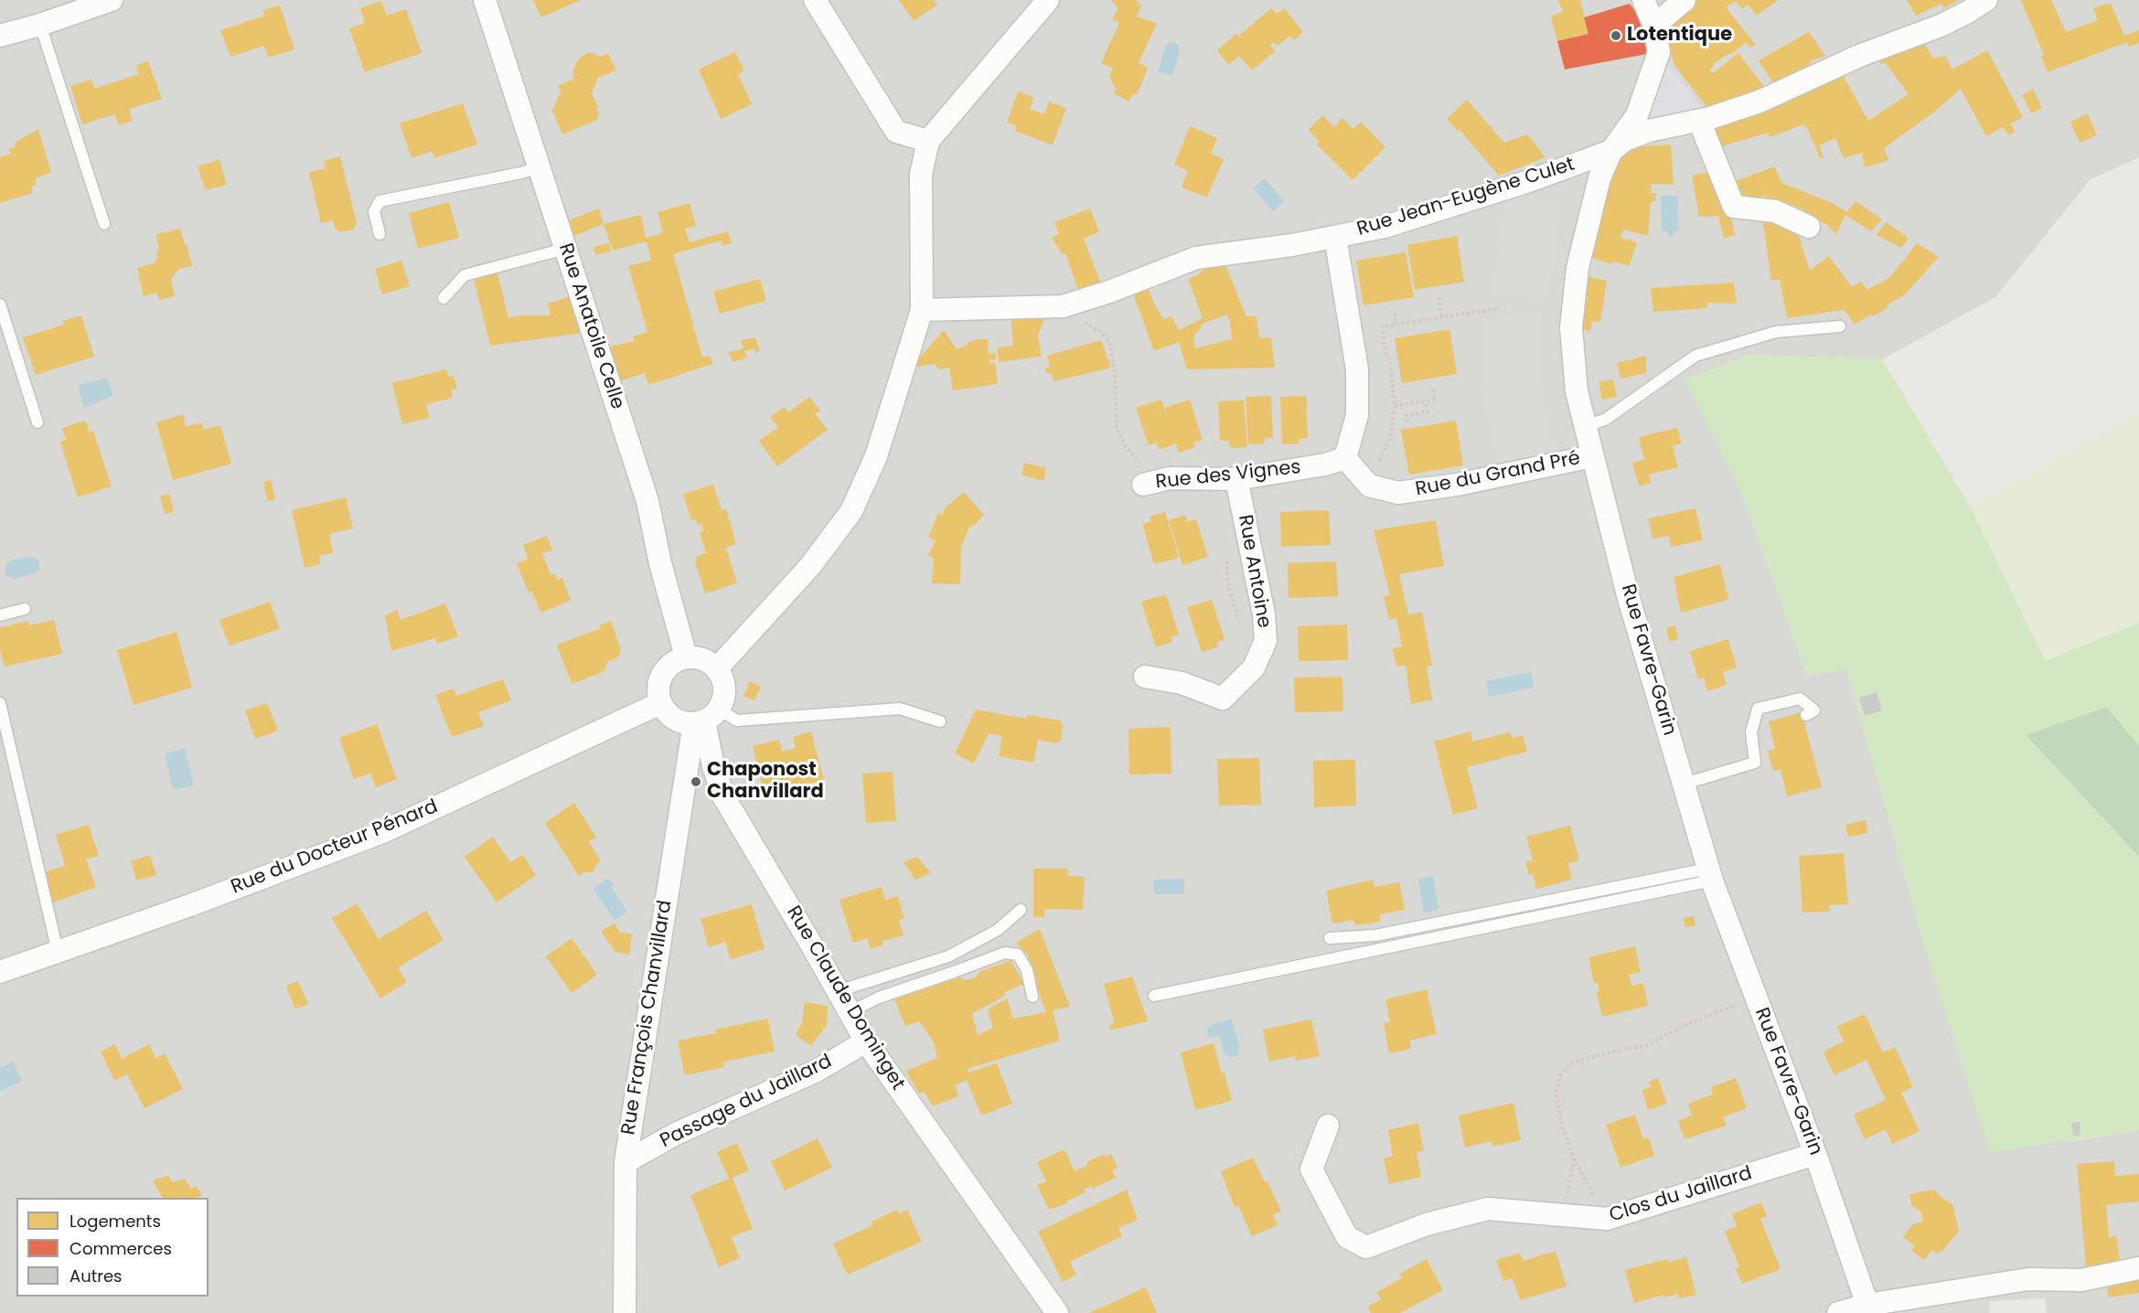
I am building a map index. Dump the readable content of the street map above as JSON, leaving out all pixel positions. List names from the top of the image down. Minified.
{"streets":{"street":["Rue Jean-Eugène Culet","Rue Anatoile Celle","Rue du Grand Pré","Rue des Vignes","Rue Antoine","Rue Favre-Garin","Rue du Docteur Pénard","Rue Claude Dominget","Rue François Chanvillard","Passage du Jaillard","Clos du Jaillard"]},"crossings":[["Rue Jean-Eugène Culet","Rue Favre-Garin"],["Rue Anatoile Celle","Rue du Docteur Pénard"],["Rue Anatoile Celle","Rue Claude Dominget"],["Rue Anatoile Celle","Rue François Chanvillard"],["Rue du Grand Pré","Rue des Vignes"],["Rue du Grand Pré","Rue Favre-Garin"],["Rue des Vignes","Rue Antoine"],["Rue Favre-Garin","Clos du Jaillard"],["Rue du Docteur Pénard","Rue Claude Dominget"],["Rue du Docteur Pénard","Rue François Chanvillard"],["Rue Claude Dominget","Rue François Chanvillard"],["Rue Claude Dominget","Passage du Jaillard"],["Rue François Chanvillard","Passage du Jaillard"]],"places":["Lotentique","Chaponost Chanvillard"],"legend":["Logements","Commerces","Autres"]}
